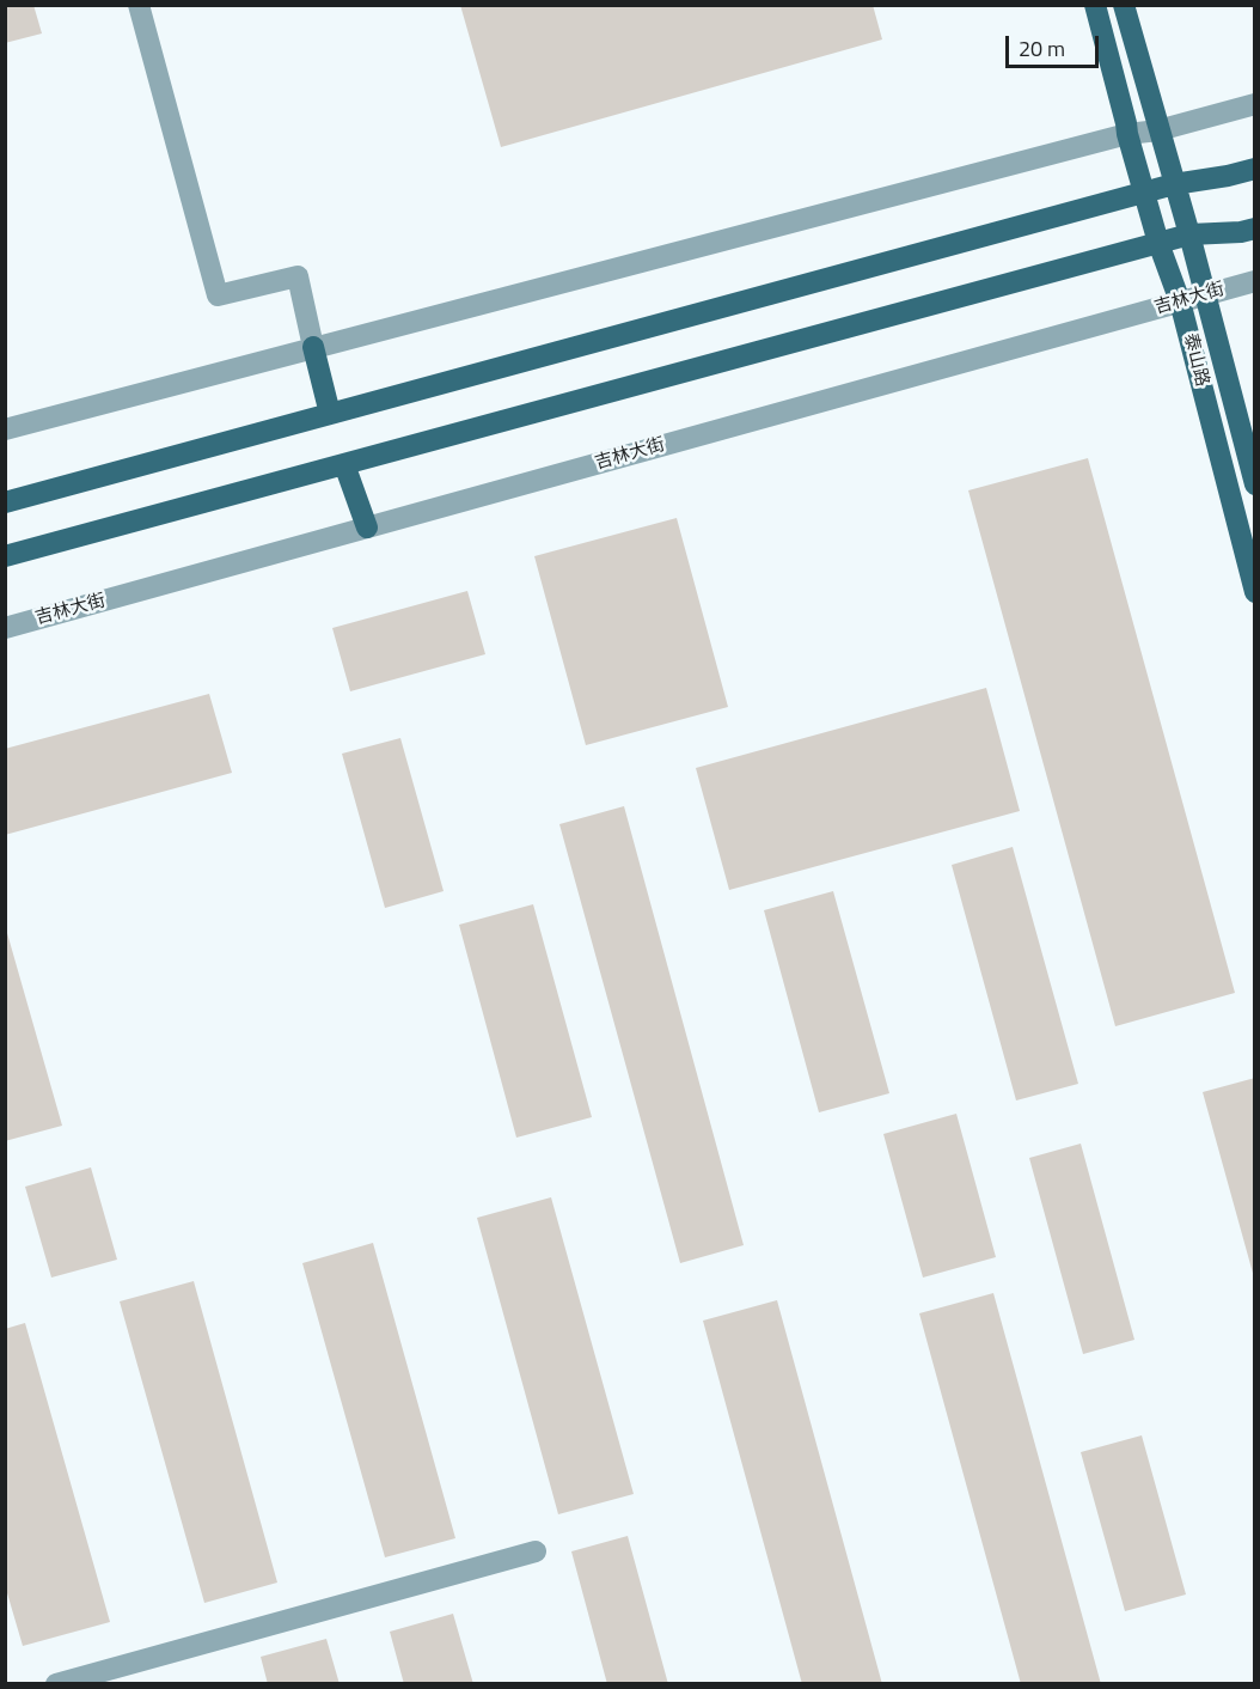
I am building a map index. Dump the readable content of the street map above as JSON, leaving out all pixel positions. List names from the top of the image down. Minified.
{"streets":{"main road":["泰山路"],"street":["吉林大街"]},"crossings":[["吉林大街","泰山路"]],"scale_bar":"20 m"}
